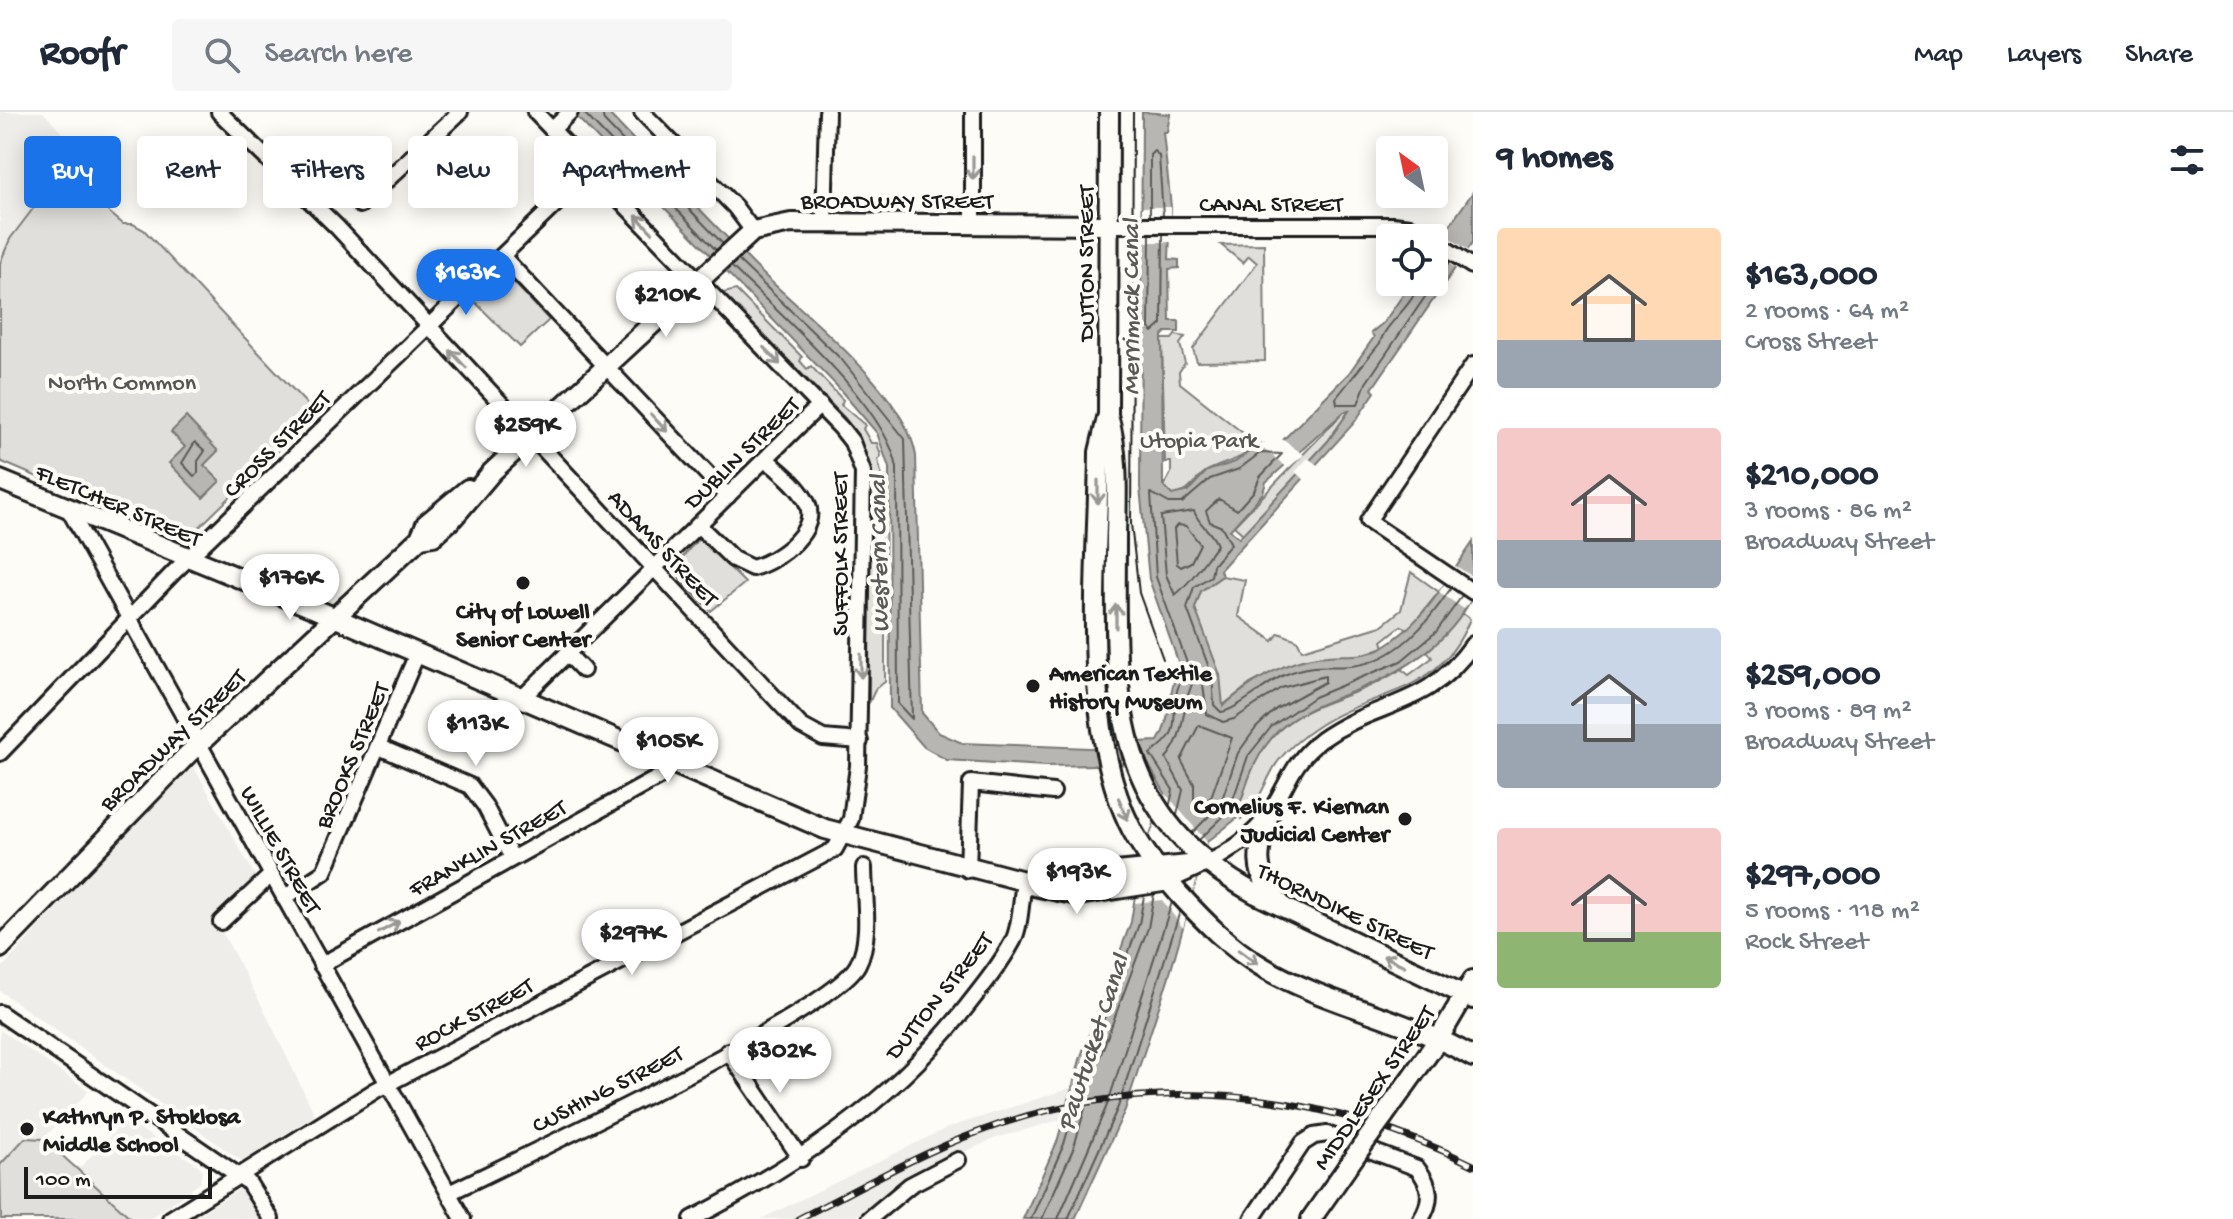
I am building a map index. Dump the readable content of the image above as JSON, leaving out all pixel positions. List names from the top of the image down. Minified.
{"streets":{"main road":["BROADWAY STREET","DUTTON STREET","FLETCHER STREET","THORNDIKE STREET","MIDDLESEX STREET"],"street":["CANAL STREET","CROSS STREET","DUBLIN STREET","ADAMS STREET","SUFFOLK STREET","BROOKS STREET","FRANKLIN STREET","WILLIE STREET","ROCK STREET","CUSHING STREET"]},"crossings":[["BROADWAY STREET","CANAL STREET"],["BROADWAY STREET","DUTTON STREET"],["BROADWAY STREET","FLETCHER STREET"],["BROADWAY STREET","ADAMS STREET"],["BROADWAY STREET","SUFFOLK STREET"],["BROADWAY STREET","WILLIE STREET"],["CANAL STREET","DUTTON STREET"],["DUTTON STREET","FLETCHER STREET"],["DUTTON STREET","THORNDIKE STREET"],["CROSS STREET","FLETCHER STREET"],["CROSS STREET","ADAMS STREET"],["CROSS STREET","WILLIE STREET"],["DUBLIN STREET","FLETCHER STREET"],["DUBLIN STREET","ADAMS STREET"],["DUBLIN STREET","SUFFOLK STREET"],["FLETCHER STREET","SUFFOLK STREET"],["FLETCHER STREET","BROOKS STREET"],["FLETCHER STREET","FRANKLIN STREET"],["FLETCHER STREET","WILLIE STREET"],["FLETCHER STREET","THORNDIKE STREET"],["FLETCHER STREET","ROCK STREET"],["ADAMS STREET","SUFFOLK STREET"],["SUFFOLK STREET","ROCK STREET"],["BROOKS STREET","WILLIE STREET"],["FRANKLIN STREET","WILLIE STREET"],["WILLIE STREET","ROCK STREET"],["WILLIE STREET","CUSHING STREET"],["THORNDIKE STREET","MIDDLESEX STREET"]],"one_way":["FRANKLIN STREET"],"water":["Merrimack Canal","Western Canal","Pawtucket Canal"],"parks":["North Common","Utopia Park"],"places":["City of Lowell Senior Center","American Textile History Museum","Cornelius F. Kiernan Judicial Center","Kathryn P. Stoklosa Middle School"],"scale_bar":"100 m","north":"top left","page":{"header":"Roofr","search":"Search here","nav":["Map","Layers","Share"],"heading":"9 homes","chip":["Buy","Rent","Filters","New","Apartment"],"list":[{"name":"$163,000","note":"2 rooms · 64 m² · Cross Street"},{"name":"$210,000","note":"3 rooms · 86 m² · Broadway Street"},{"name":"$259,000","note":"3 rooms · 89 m² · Broadway Street"},{"name":"$297,000","note":"5 rooms · 118 m² · Rock Street"}],"price":["$163K","$210K","$259K","$176K","$113K","$105K","$193K","$297K","$302K"],"scale":"100 m"}}
